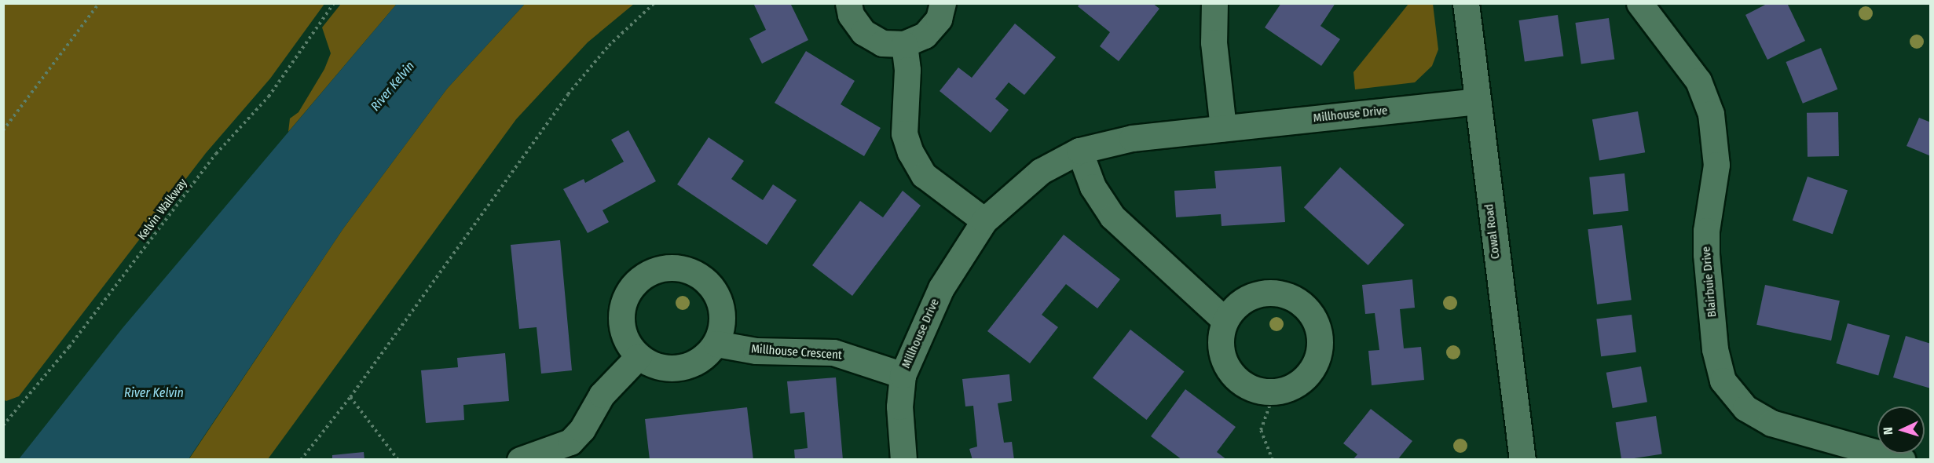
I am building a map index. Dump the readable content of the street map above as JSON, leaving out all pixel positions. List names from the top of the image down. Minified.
{"streets":{"street":["Millhouse Drive","Cowal Road","Blairbuie Drive","Millhouse Crescent"],"path":["Kelvin Walkway"]},"crossings":[["Millhouse Drive","Cowal Road"],["Millhouse Drive","Millhouse Crescent"]],"water":["River Kelvin"],"north":"left"}
